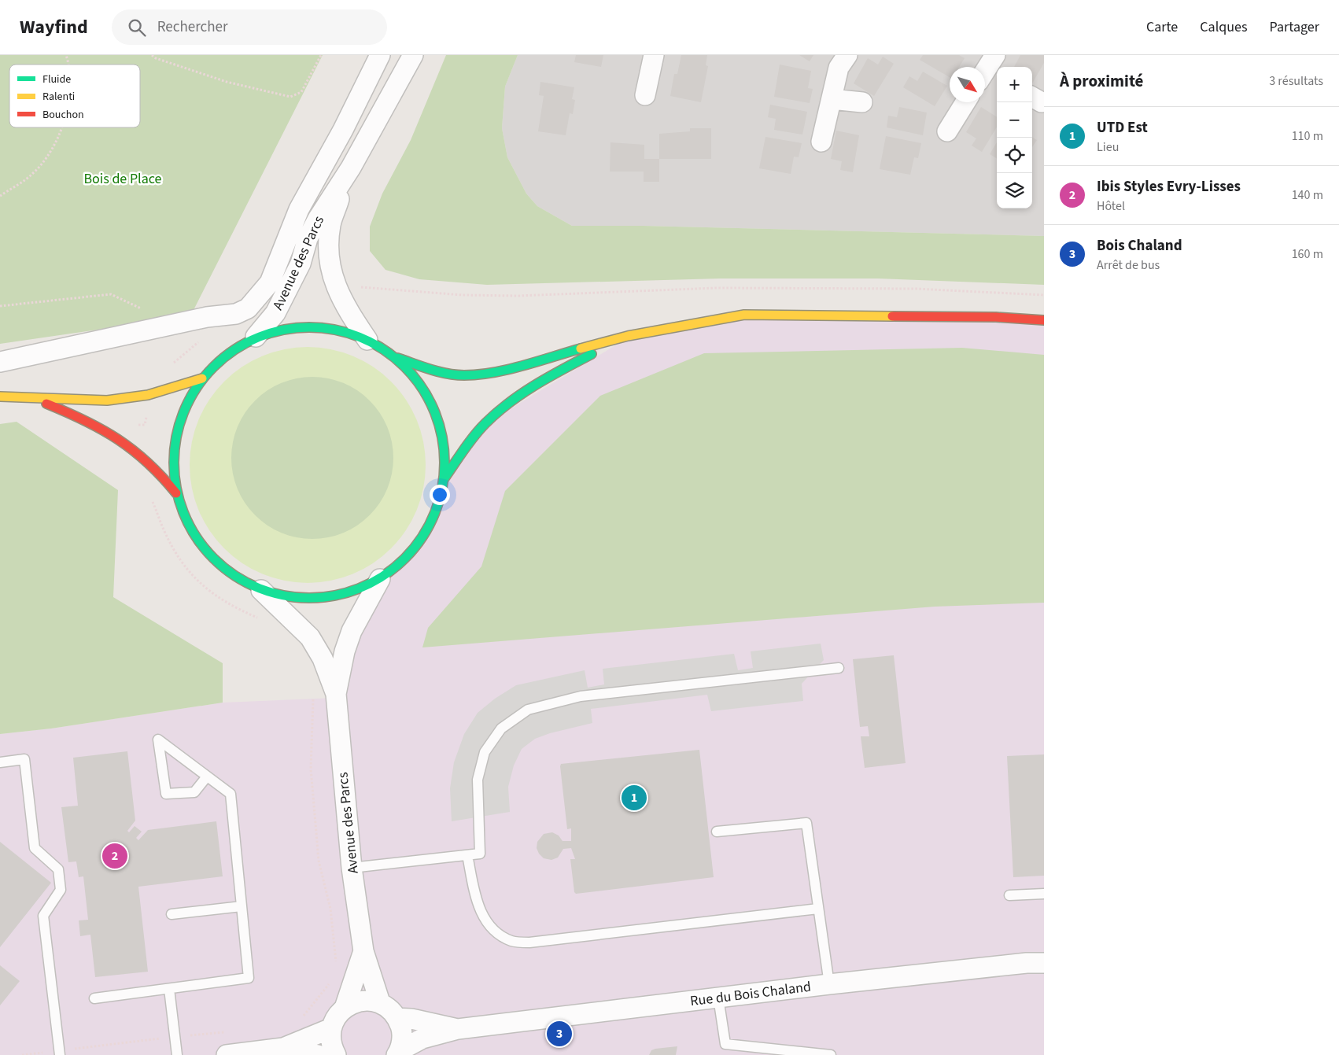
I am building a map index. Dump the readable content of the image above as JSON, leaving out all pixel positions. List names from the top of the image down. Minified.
{"streets":{"street":["Avenue des Parcs","Rue du Bois Chaland"]},"parks":["Bois de Place"],"legend":["Fluide","Ralenti","Bouchon"],"north":"bottom right","page":{"header":"Wayfind","search":"Rechercher","nav":["Carte","Calques","Partager"],"heading":["À proximité","3 résultats"],"map_buttons":["+","−"],"list":[{"mark":"1","name":"UTD Est","note":"Lieu","value":"110 m"},{"mark":"2","name":"Ibis Styles Evry-Lisses","note":"Hôtel","value":"140 m"},{"mark":"3","name":"Bois Chaland","note":"Arrêt de bus","value":"160 m"}],"pins":["1","2","3"]}}
